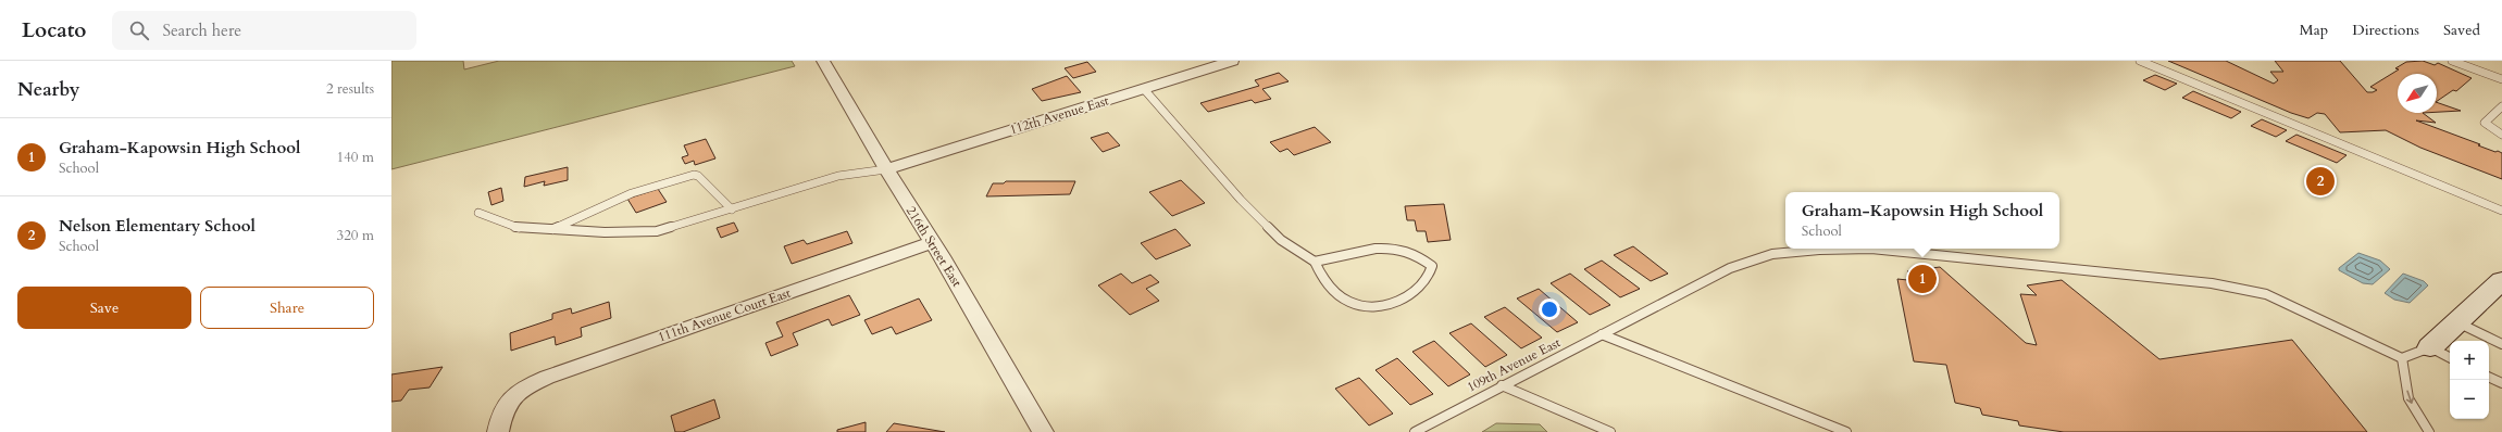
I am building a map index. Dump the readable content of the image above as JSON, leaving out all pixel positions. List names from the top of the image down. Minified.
{"streets":{"street":["112th Avenue East","216th Street East","111th Avenue Court East"],"lane":["109th Avenue East"]},"crossings":[["112th Avenue East","216th Street East"],["216th Street East","111th Avenue Court East"]],"north":"bottom left","page":{"header":"Locato","search":"Search here","nav":["Map","Directions","Saved"],"heading":["Nearby","2 results"],"list":[{"mark":"1","name":"Graham-Kapowsin High School","note":"School","value":"140 m"},{"mark":"2","name":"Nelson Elementary School","note":"School","value":"320 m"}],"pins":["2","1"],"popup":["Graham-Kapowsin High School","School"],"buttons":["Save","Share"],"map_buttons":["+","−"]}}
